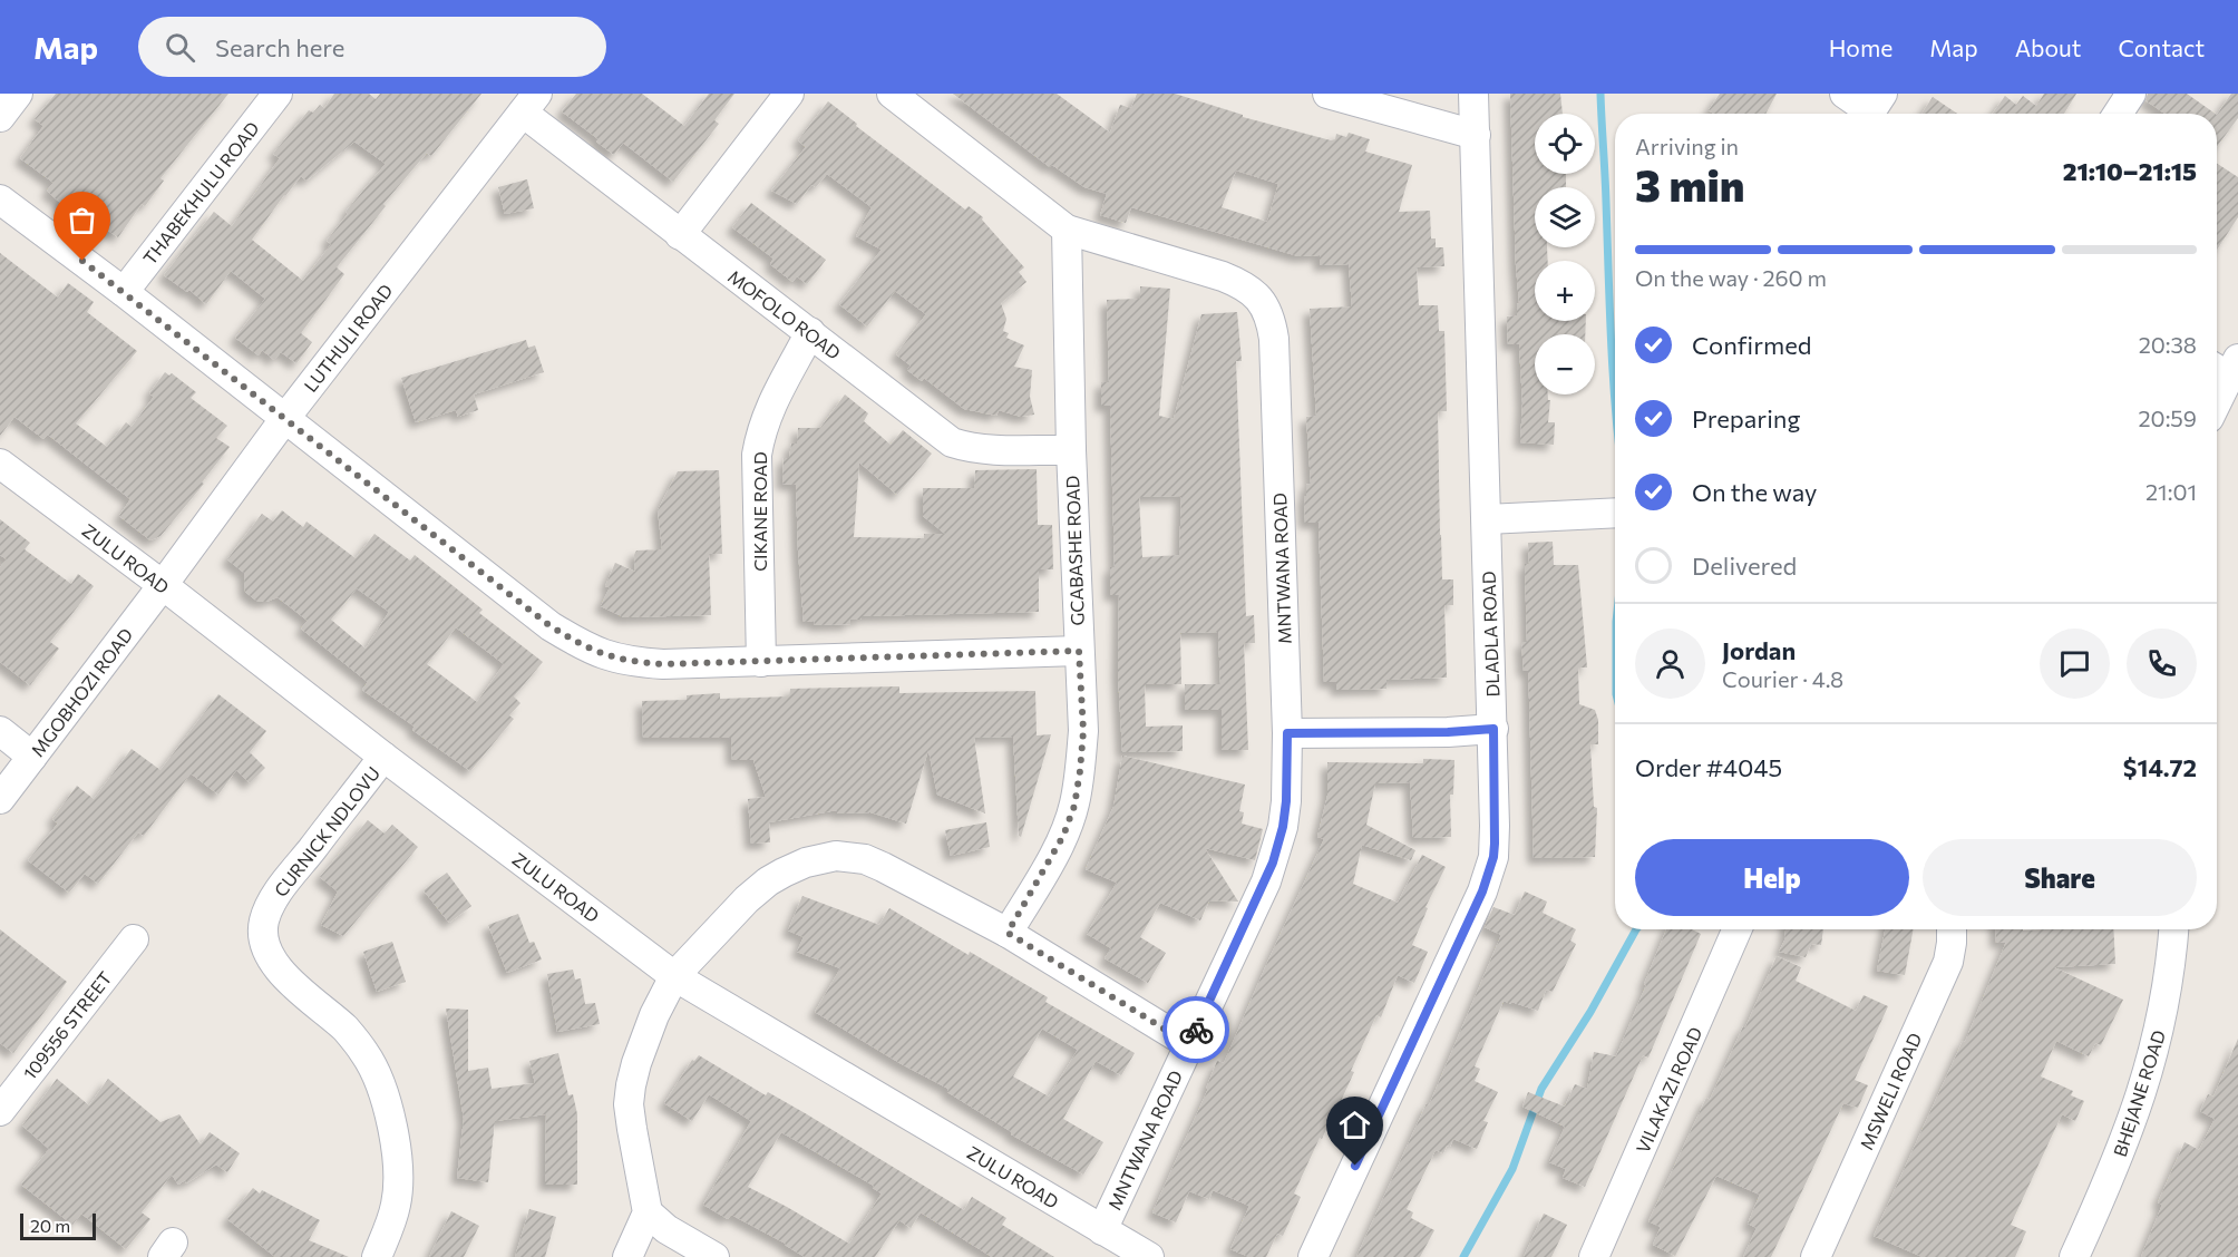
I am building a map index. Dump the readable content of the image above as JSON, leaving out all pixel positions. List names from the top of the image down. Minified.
{"streets":{"street":["THABEKHULU ROAD","MOFOLO ROAD","LUTHULI ROAD","CIKANE ROAD","GCABASHE ROAD","ZULU ROAD","MNTWANA ROAD","DLADLA ROAD","MGOBHOZI ROAD","CURNICK NDLOVU","109556 STREET","VILAKAZI ROAD","MSWELI ROAD","BHEJANE ROAD"]},"crossings":[["MOFOLO ROAD","LUTHULI ROAD"],["MOFOLO ROAD","CIKANE ROAD"],["MOFOLO ROAD","GCABASHE ROAD"],["LUTHULI ROAD","ZULU ROAD"],["LUTHULI ROAD","MGOBHOZI ROAD"],["GCABASHE ROAD","MNTWANA ROAD"],["ZULU ROAD","MNTWANA ROAD"],["ZULU ROAD","MGOBHOZI ROAD"],["ZULU ROAD","CURNICK NDLOVU"]],"scale_bar":"20 m","page":{"header":"Map","search":"Search here","nav":["Home","Map","About","Contact"],"map_buttons":["+","−"],"heading":["3 min","Arriving in","21:10–21:15"],"panel":["Jordan","Courier · 4.8","Order #4045","$14.72"],"bar":"On the way · 260 m","list":[["Confirmed","20:38"],["Preparing","20:59"],["On the way","21:01"],"Delivered"],"buttons":["Help","Share"],"scale":"20 m"}}
